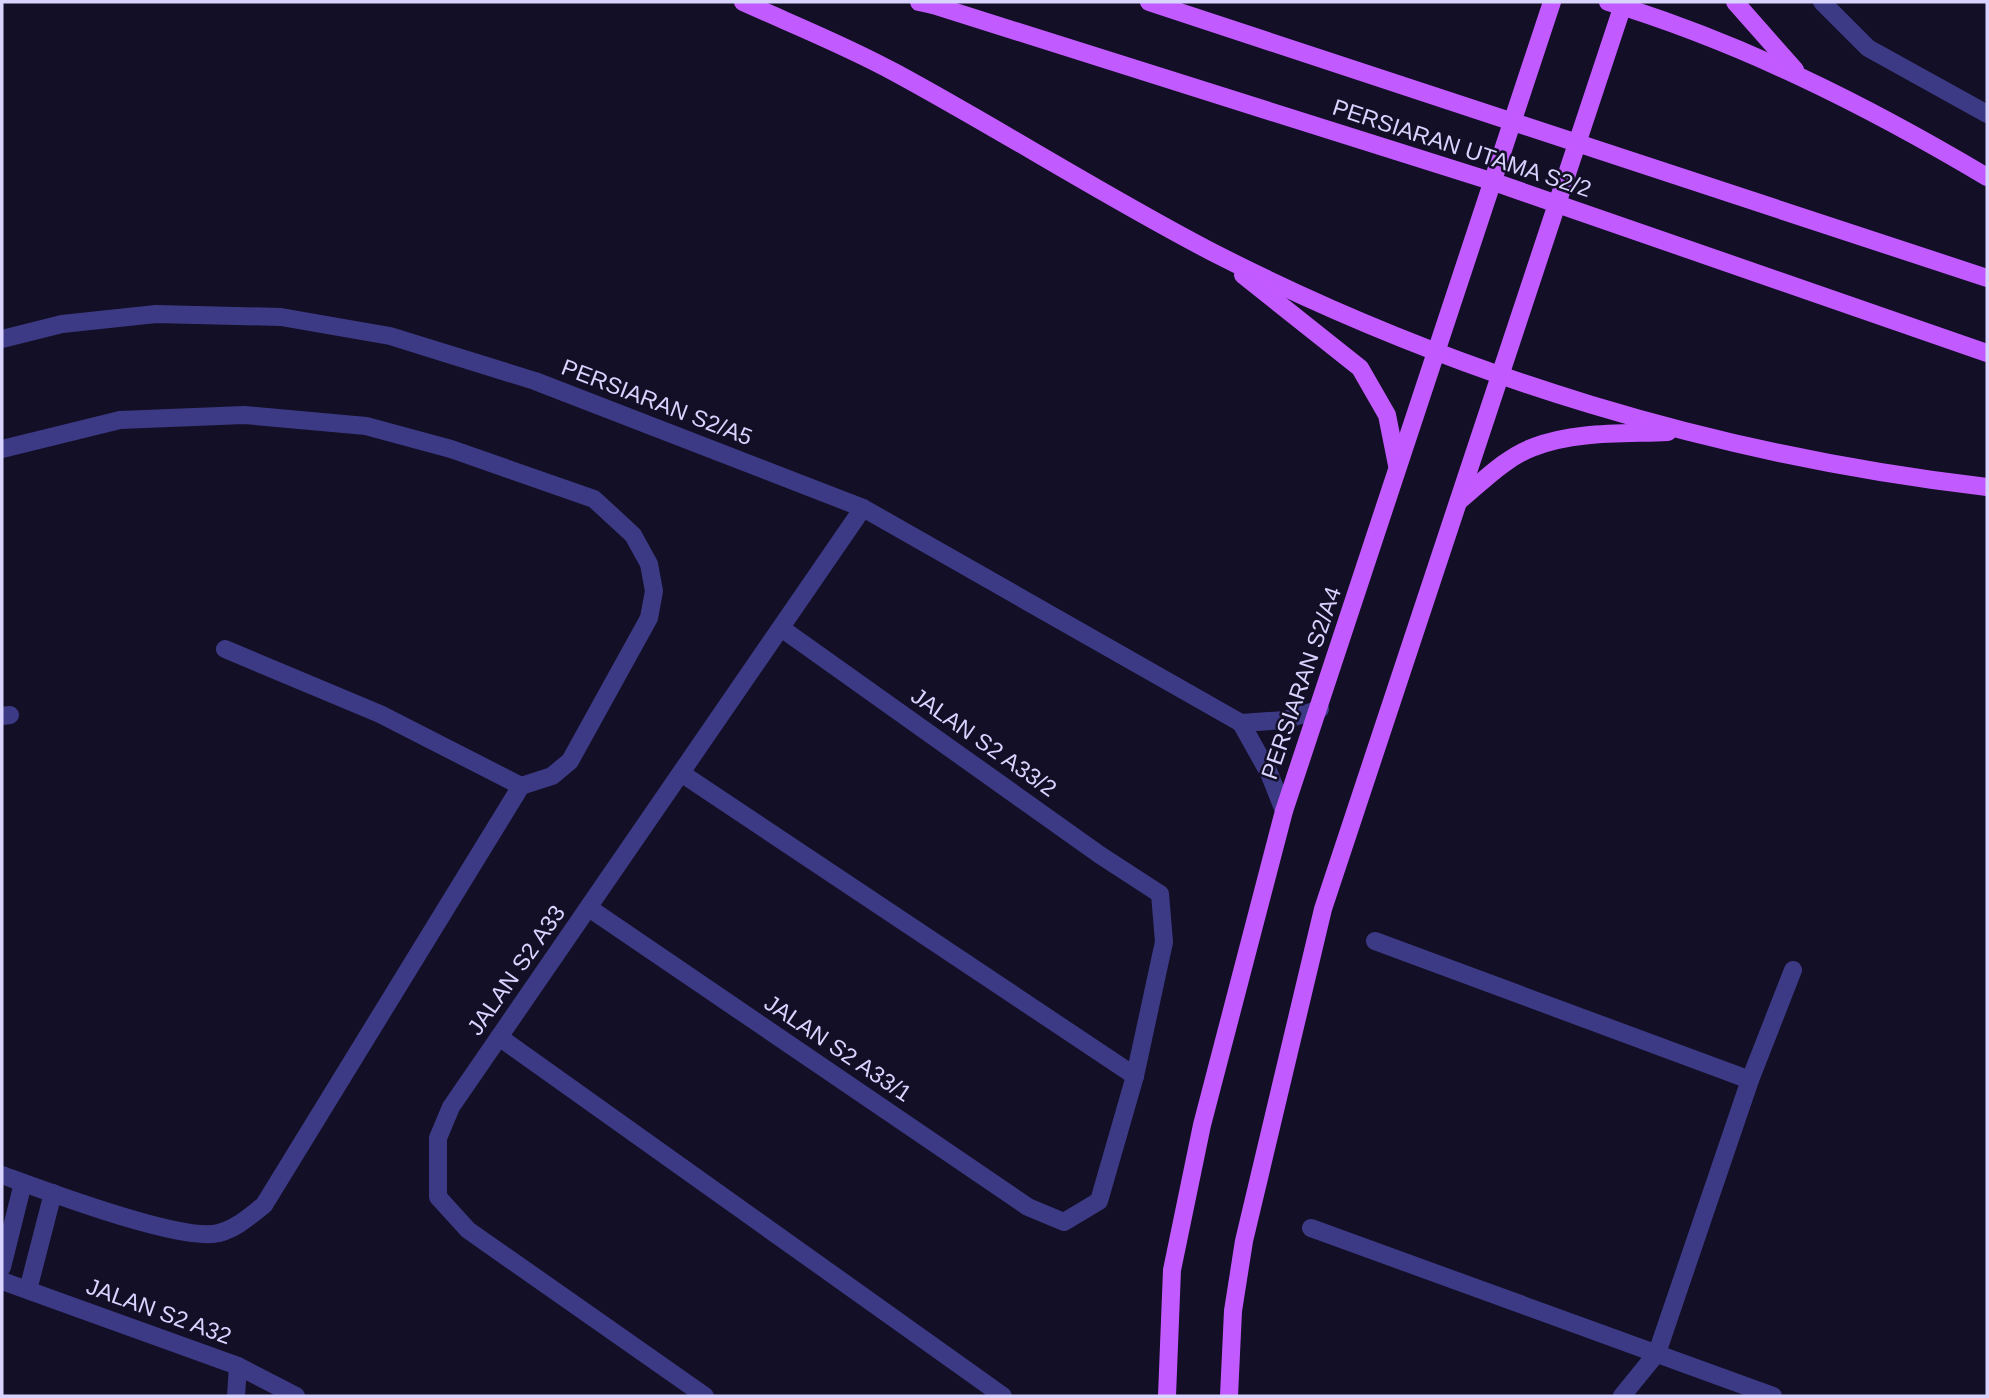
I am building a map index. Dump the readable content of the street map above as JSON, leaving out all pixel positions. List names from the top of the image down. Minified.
{"streets":{"main road":["PERSIARAN UTAMA S2/2","PERSIARAN S2/A4"],"street":["PERSIARAN S2/A5","JALAN S2 A33/2","JALAN S2 A33","JALAN S2 A33/1","JALAN S2 A32"]},"crossings":[["PERSIARAN S2/A5","JALAN S2 A33"],["JALAN S2 A33/2","JALAN S2 A33"],["JALAN S2 A33/2","JALAN S2 A33/1"],["JALAN S2 A33","JALAN S2 A33/1"]]}
